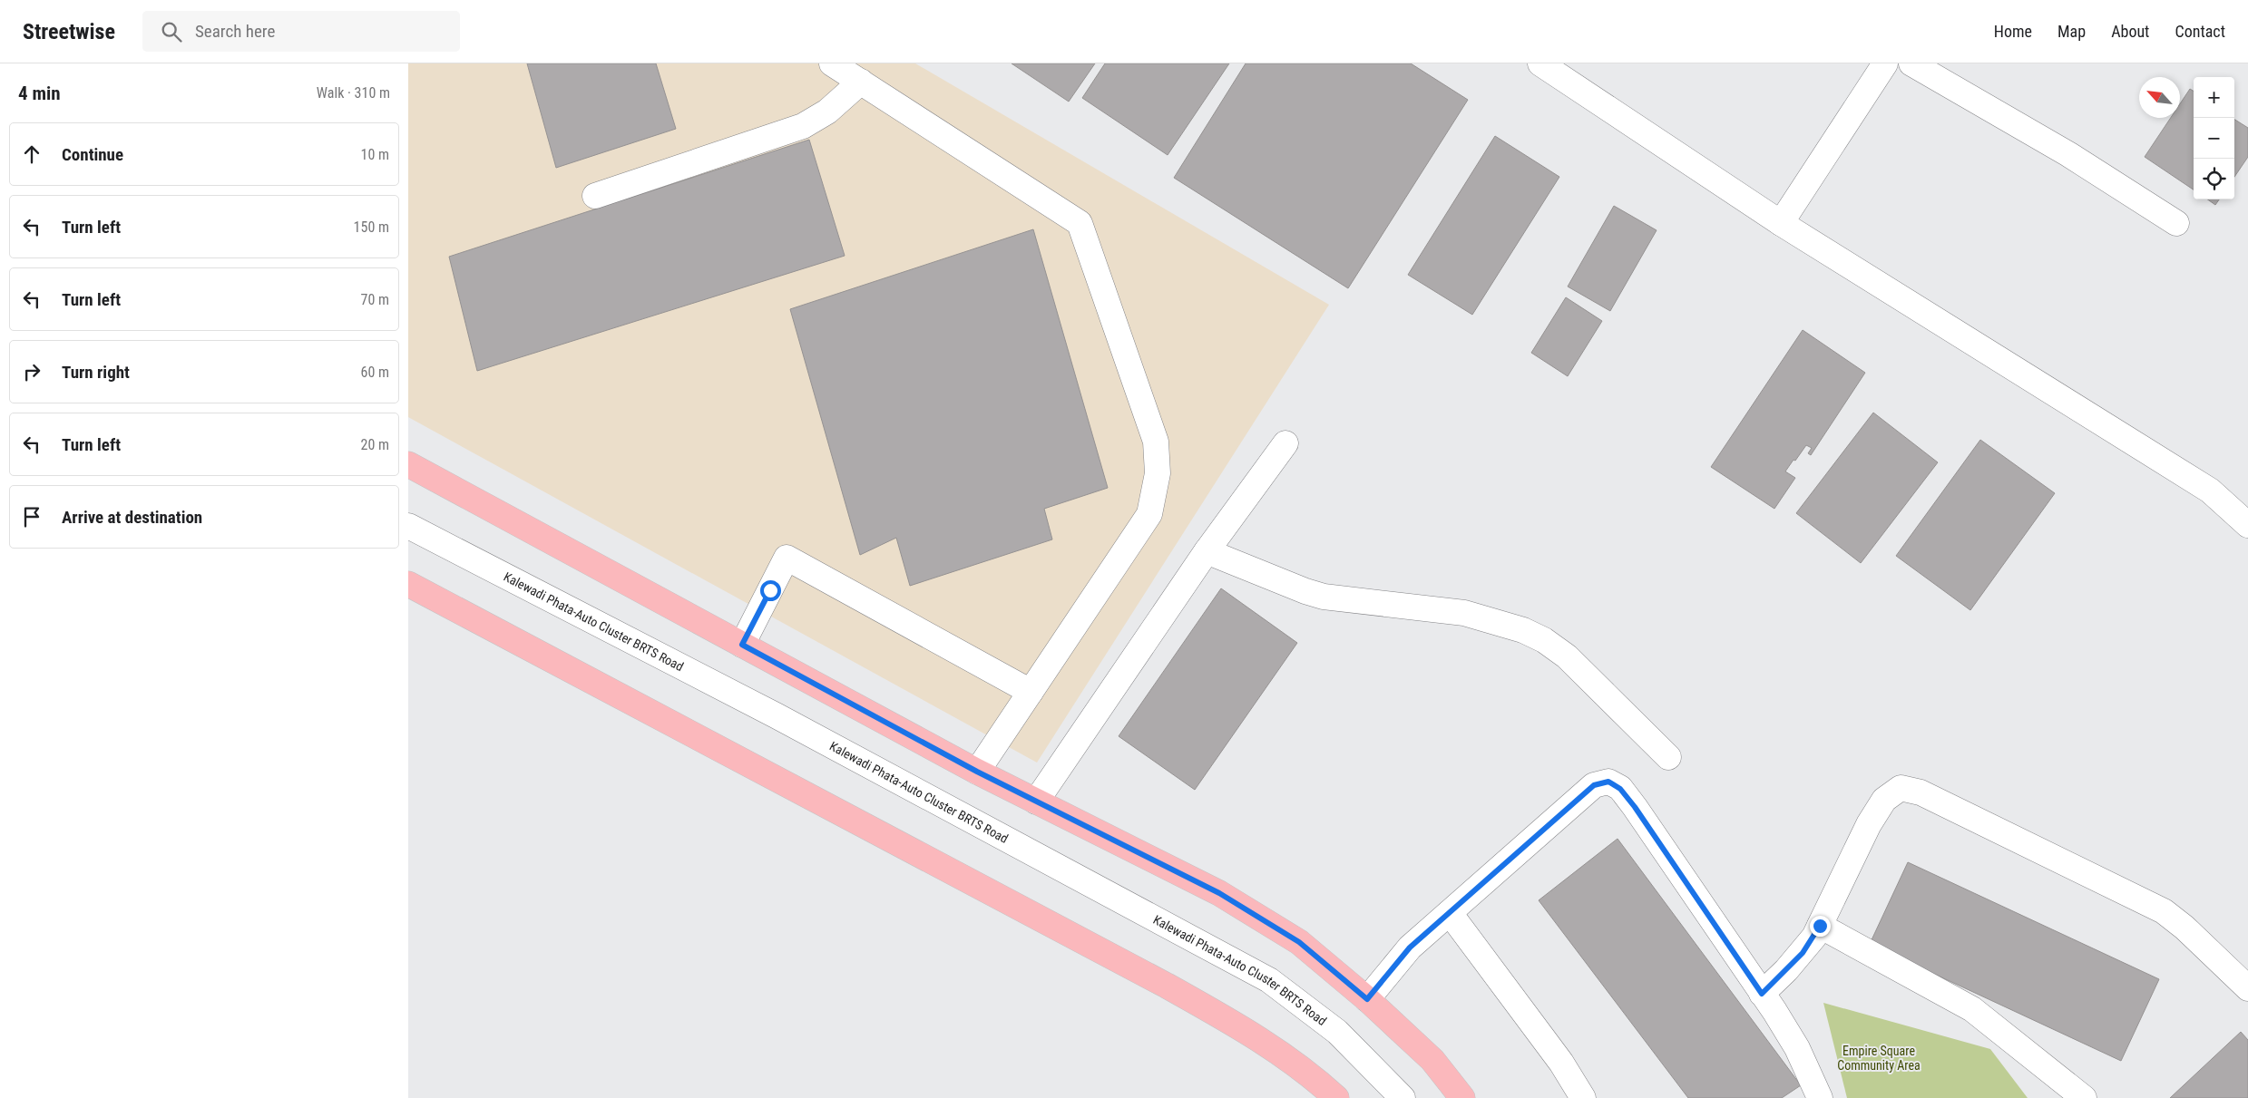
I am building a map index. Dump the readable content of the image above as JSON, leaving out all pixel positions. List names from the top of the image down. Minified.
{"streets":{"street":["Kalewadi Phata-Auto Cluster BRTS Road"]},"parks":["Empire Square Community Area"],"north":"top left","page":{"header":"Streetwise","search":"Search here","nav":["Home","Map","About","Contact"],"heading":["4 min","Walk · 310 m"],"map_buttons":["+","−"],"list":[["Continue","10 m"],["Turn left","150 m"],["Turn left","70 m"],["Turn right","60 m"],["Turn left","20 m"],"Arrive at destination"]}}
